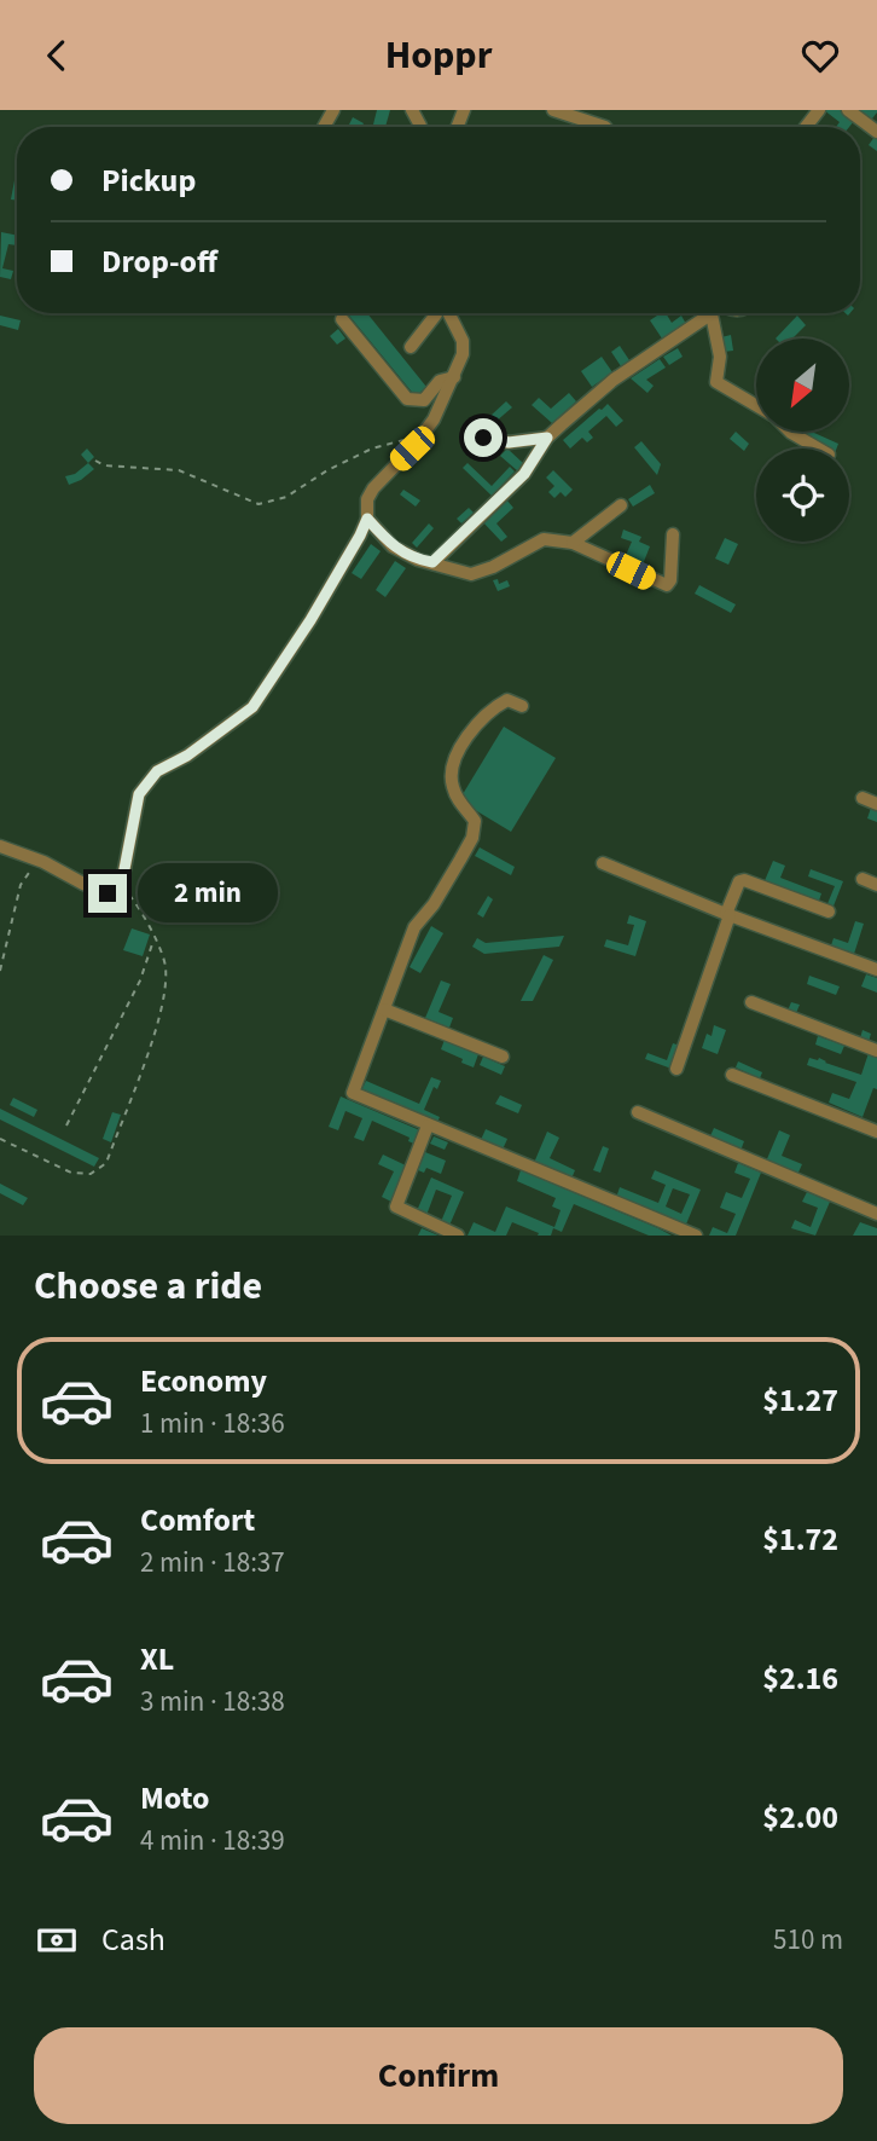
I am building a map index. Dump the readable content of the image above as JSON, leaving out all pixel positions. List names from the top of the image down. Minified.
{"north":"bottom left","page":{"header":"Hoppr","banner":["Pickup","Drop-off"],"bubble":"2 min","heading":"Choose a ride","list":[{"name":"Economy","note":"1 min · 18:36","value":"$1.27"},{"name":"Comfort","note":"2 min · 18:37","value":"$1.72"},{"name":"XL","note":"3 min · 18:38","value":"$2.16"},{"name":"Moto","note":"4 min · 18:39","value":"$2.00"}],"pay":["Cash","510 m"],"buttons":"Confirm"}}
